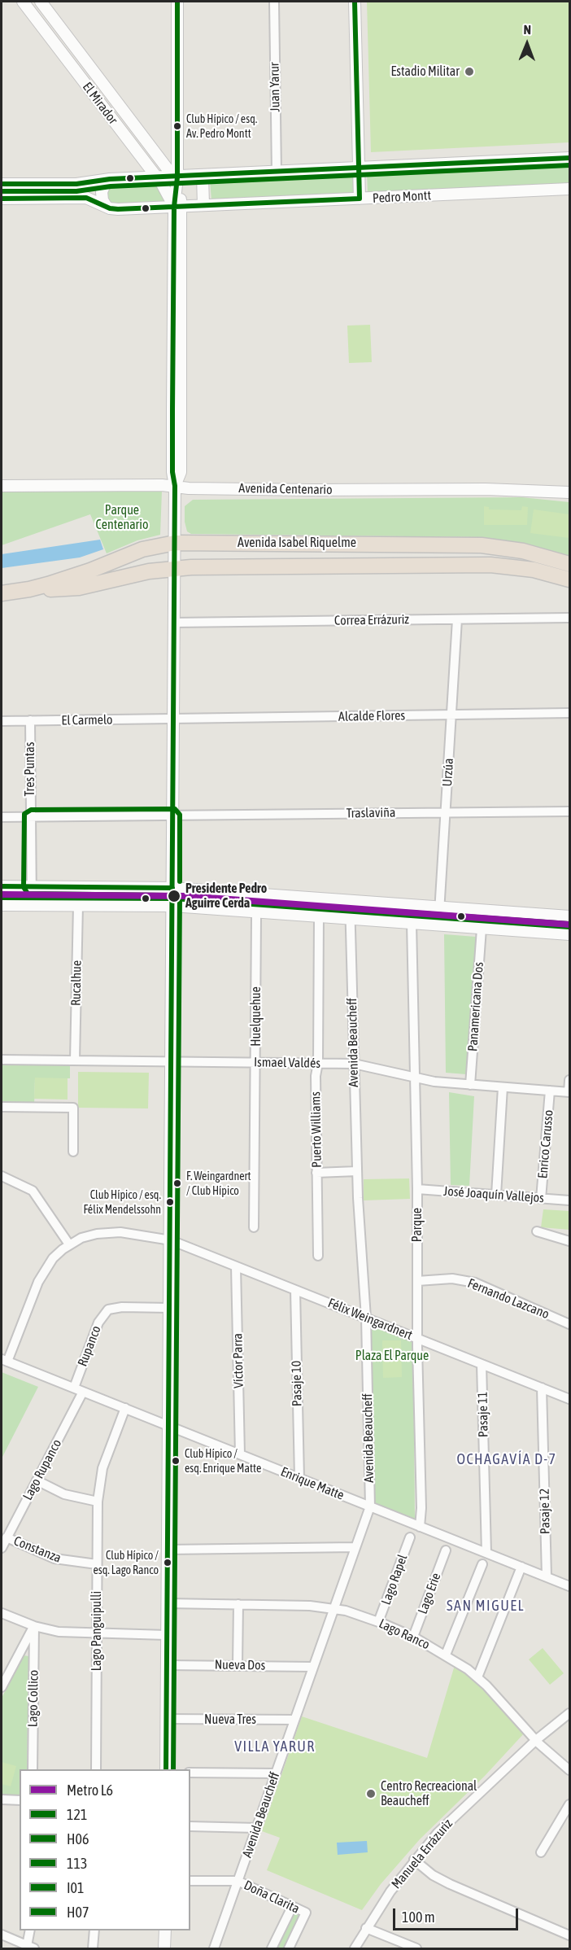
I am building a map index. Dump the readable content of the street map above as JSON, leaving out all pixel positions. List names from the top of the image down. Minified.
{"streets":{"highway":["Avenida Isabel Riquelme"],"main road":["El Mirador","Pedro Montt","Avenida Centenario"],"street":["Juan Yarur","Correa Errázuriz","Alcalde Flores","El Carmelo","Tres Puntas","Urzúa","Traslaviña","Rucalhue","Panamericana Dos","Huelquehue","Avenida Beaucheff","Ismael Valdés","Puerto Williams","Enrico Carusso","José Joaquín Vallejos","Parque","Fernando Lazcano","Félix Weingardnert","Rupanco","Víctor Parra","Pasaje 10","Pasaje 11","Lago Rupanco","Enrique Matte","Pasaje 12","Constanza","Lago Rapel","Lago Erie","Lago Panguipulli","Lago Ranco","Nueva Dos","Lago Collico","Nueva Tres","Manuela Errázuriz","Doña Clarita"]},"crossings":[["El Mirador","Pedro Montt"],["Correa Errázuriz","Urzúa"],["Alcalde Flores","El Carmelo"],["Alcalde Flores","Urzúa"],["El Carmelo","Tres Puntas"],["Tres Puntas","Traslaviña"],["Urzúa","Traslaviña"],["Rucalhue","Ismael Valdés"],["Panamericana Dos","Ismael Valdés"],["Huelquehue","Ismael Valdés"],["Avenida Beaucheff","Ismael Valdés"],["Avenida Beaucheff","Félix Weingardnert"],["Avenida Beaucheff","Enrique Matte"],["Avenida Beaucheff","Lago Ranco"],["Avenida Beaucheff","Nueva Dos"],["Avenida Beaucheff","Nueva Tres"],["Avenida Beaucheff","Doña Clarita"],["Ismael Valdés","Puerto Williams"],["Ismael Valdés","Enrico Carusso"],["Ismael Valdés","Parque"],["Enrico Carusso","José Joaquín Vallejos"],["José Joaquín Vallejos","Parque"],["Parque","Fernando Lazcano"],["Parque","Félix Weingardnert"],["Parque","Enrique Matte"],["Félix Weingardnert","Víctor Parra"],["Félix Weingardnert","Pasaje 10"],["Félix Weingardnert","Pasaje 11"],["Félix Weingardnert","Enrique Matte"],["Félix Weingardnert","Pasaje 12"],["Rupanco","Enrique Matte"],["Víctor Parra","Enrique Matte"],["Pasaje 10","Enrique Matte"],["Pasaje 11","Enrique Matte"],["Lago Rupanco","Enrique Matte"],["Lago Rupanco","Constanza"],["Enrique Matte","Pasaje 12"],["Enrique Matte","Lago Panguipulli"],["Constanza","Lago Panguipulli"],["Lago Rapel","Lago Ranco"],["Lago Erie","Lago Ranco"],["Lago Ranco","Manuela Errázuriz"]],"districts":["OCHAGAVÍA D-7","SAN MIGUEL","VILLA YARUR"],"parks":["Parque Centenario","Plaza El Parque"],"places":["Estadio Militar","Club Hípico / esq. Av. Pedro Montt","Presidente Pedro Aguirre Cerda","F. Weingardnert / Club Hípico","Club Hípico / esq. Félix Mendelssohn","Club Hípico / esq. Enrique Matte","Club Hípico / esq. Lago Ranco","Centro Recreacional Beaucheff"],"lines":["transit line 121","transit line I01","transit line H07","transit line H06","metro line L6","transit line 113"],"legend":["Metro L6","121","H06","113","I01","H07"],"scale_bar":"100 m","north":"top"}
